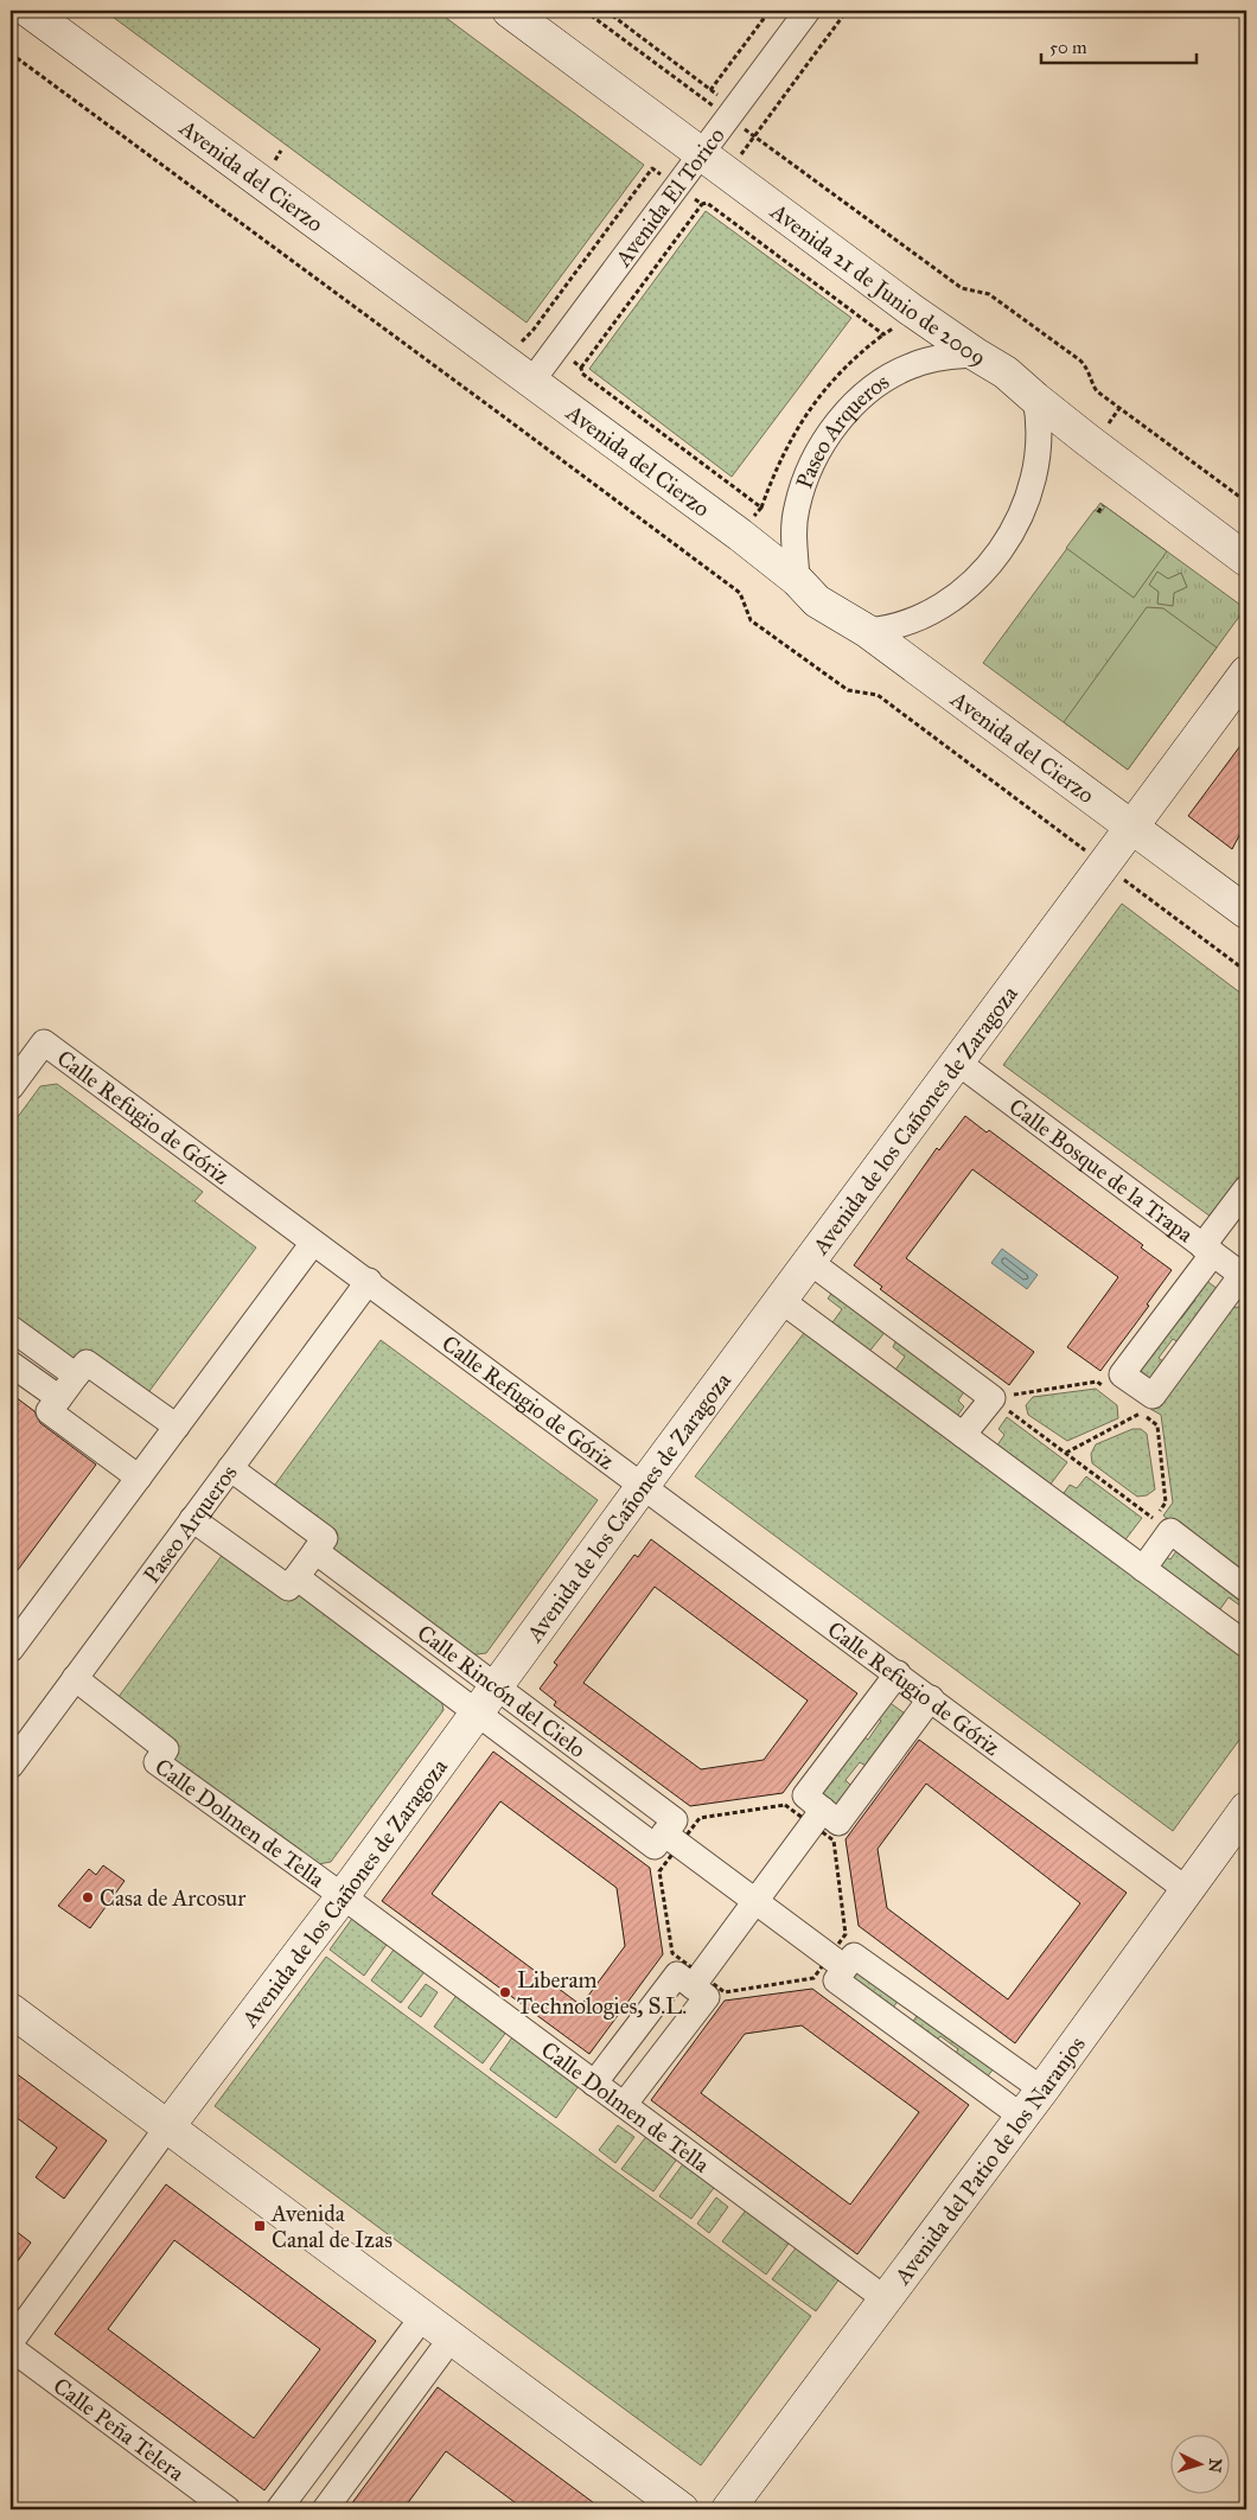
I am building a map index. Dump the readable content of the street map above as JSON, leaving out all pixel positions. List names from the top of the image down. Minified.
{"streets":{"street":["Avenida del Cierzo","Avenida El Torico","Avenida 21 de Junio de 2009","Paseo Arqueros","Calle Refugio de Góriz","Avenida de los Cañones de Zaragoza","Calle Bosque de la Trapa","Calle Rincón del Cielo","Calle Dolmen de Tella","Avenida del Patio de los Naranjos","Calle Peña Telera"]},"crossings":[["Avenida del Cierzo","Avenida El Torico"],["Avenida del Cierzo","Paseo Arqueros"],["Avenida del Cierzo","Avenida de los Cañones de Zaragoza"],["Avenida El Torico","Avenida 21 de Junio de 2009"],["Avenida 21 de Junio de 2009","Paseo Arqueros"],["Paseo Arqueros","Calle Refugio de Góriz"],["Paseo Arqueros","Calle Dolmen de Tella"],["Calle Refugio de Góriz","Avenida de los Cañones de Zaragoza"],["Calle Refugio de Góriz","Avenida del Patio de los Naranjos"],["Avenida de los Cañones de Zaragoza","Calle Bosque de la Trapa"],["Avenida de los Cañones de Zaragoza","Calle Rincón del Cielo"],["Avenida de los Cañones de Zaragoza","Calle Dolmen de Tella"],["Calle Dolmen de Tella","Avenida del Patio de los Naranjos"]],"places":{"other":["Casa de Arcosur","Liberam Technologies, S.L."],"transit":["Avenida Canal de Izas"]},"scale_bar":"50 m","north":"right"}
